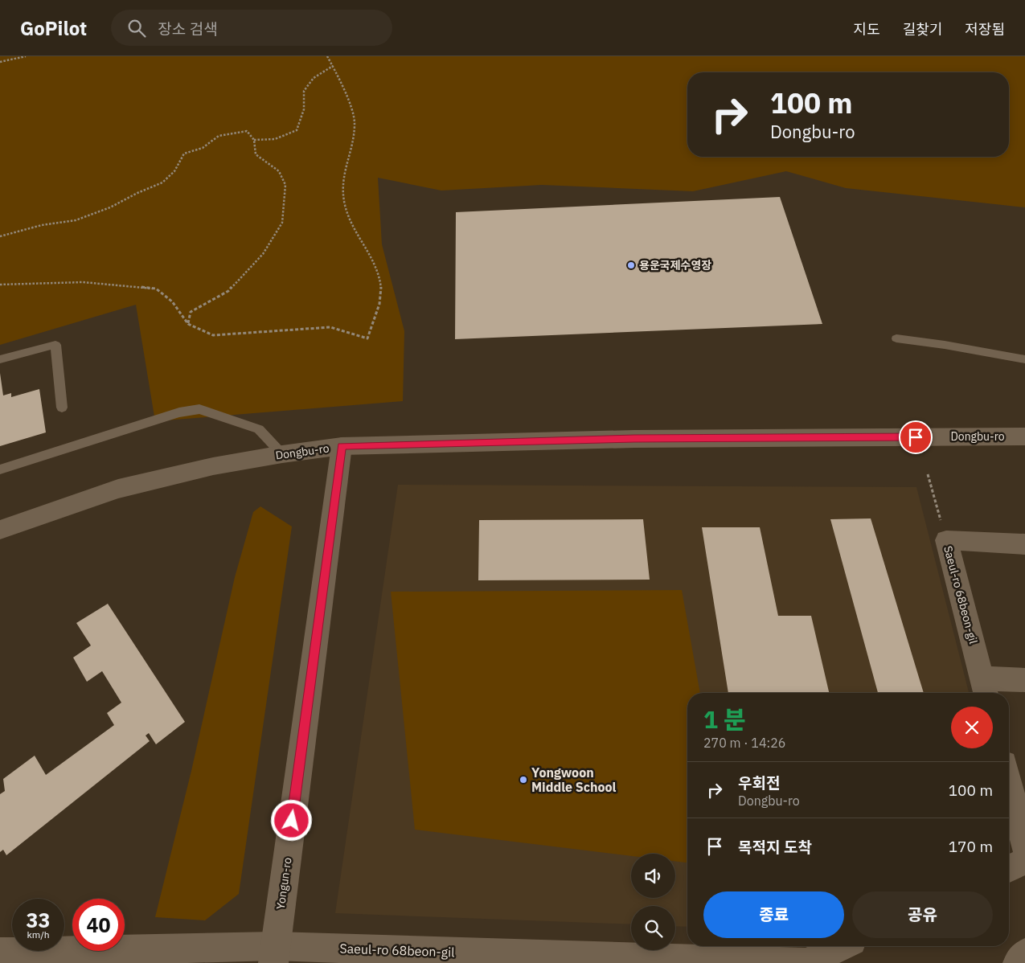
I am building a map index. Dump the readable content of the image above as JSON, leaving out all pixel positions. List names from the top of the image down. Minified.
{"streets":{"street":["Dongbu-ro","Saeul-ro 68beon-gil","Yongun-ro"]},"crossings":[["Dongbu-ro","Yongun-ro"],["Saeul-ro 68beon-gil","Yongun-ro"]],"places":["용운국제수영장","Yongwoon Middle School"],"page":{"header":"GoPilot","search":"장소 검색","nav":["지도","길찾기","저장됨"],"turn":["100 m","Dongbu-ro"],"heading":["1 분","270 m · 14:26"],"list":[{"name":"우회전","note":"Dongbu-ro","value":"100 m"},{"name":"목적지 도착","value":"170 m"}],"buttons":["종료","공유"],"speed":"33 km/h","limit":"40"}}
